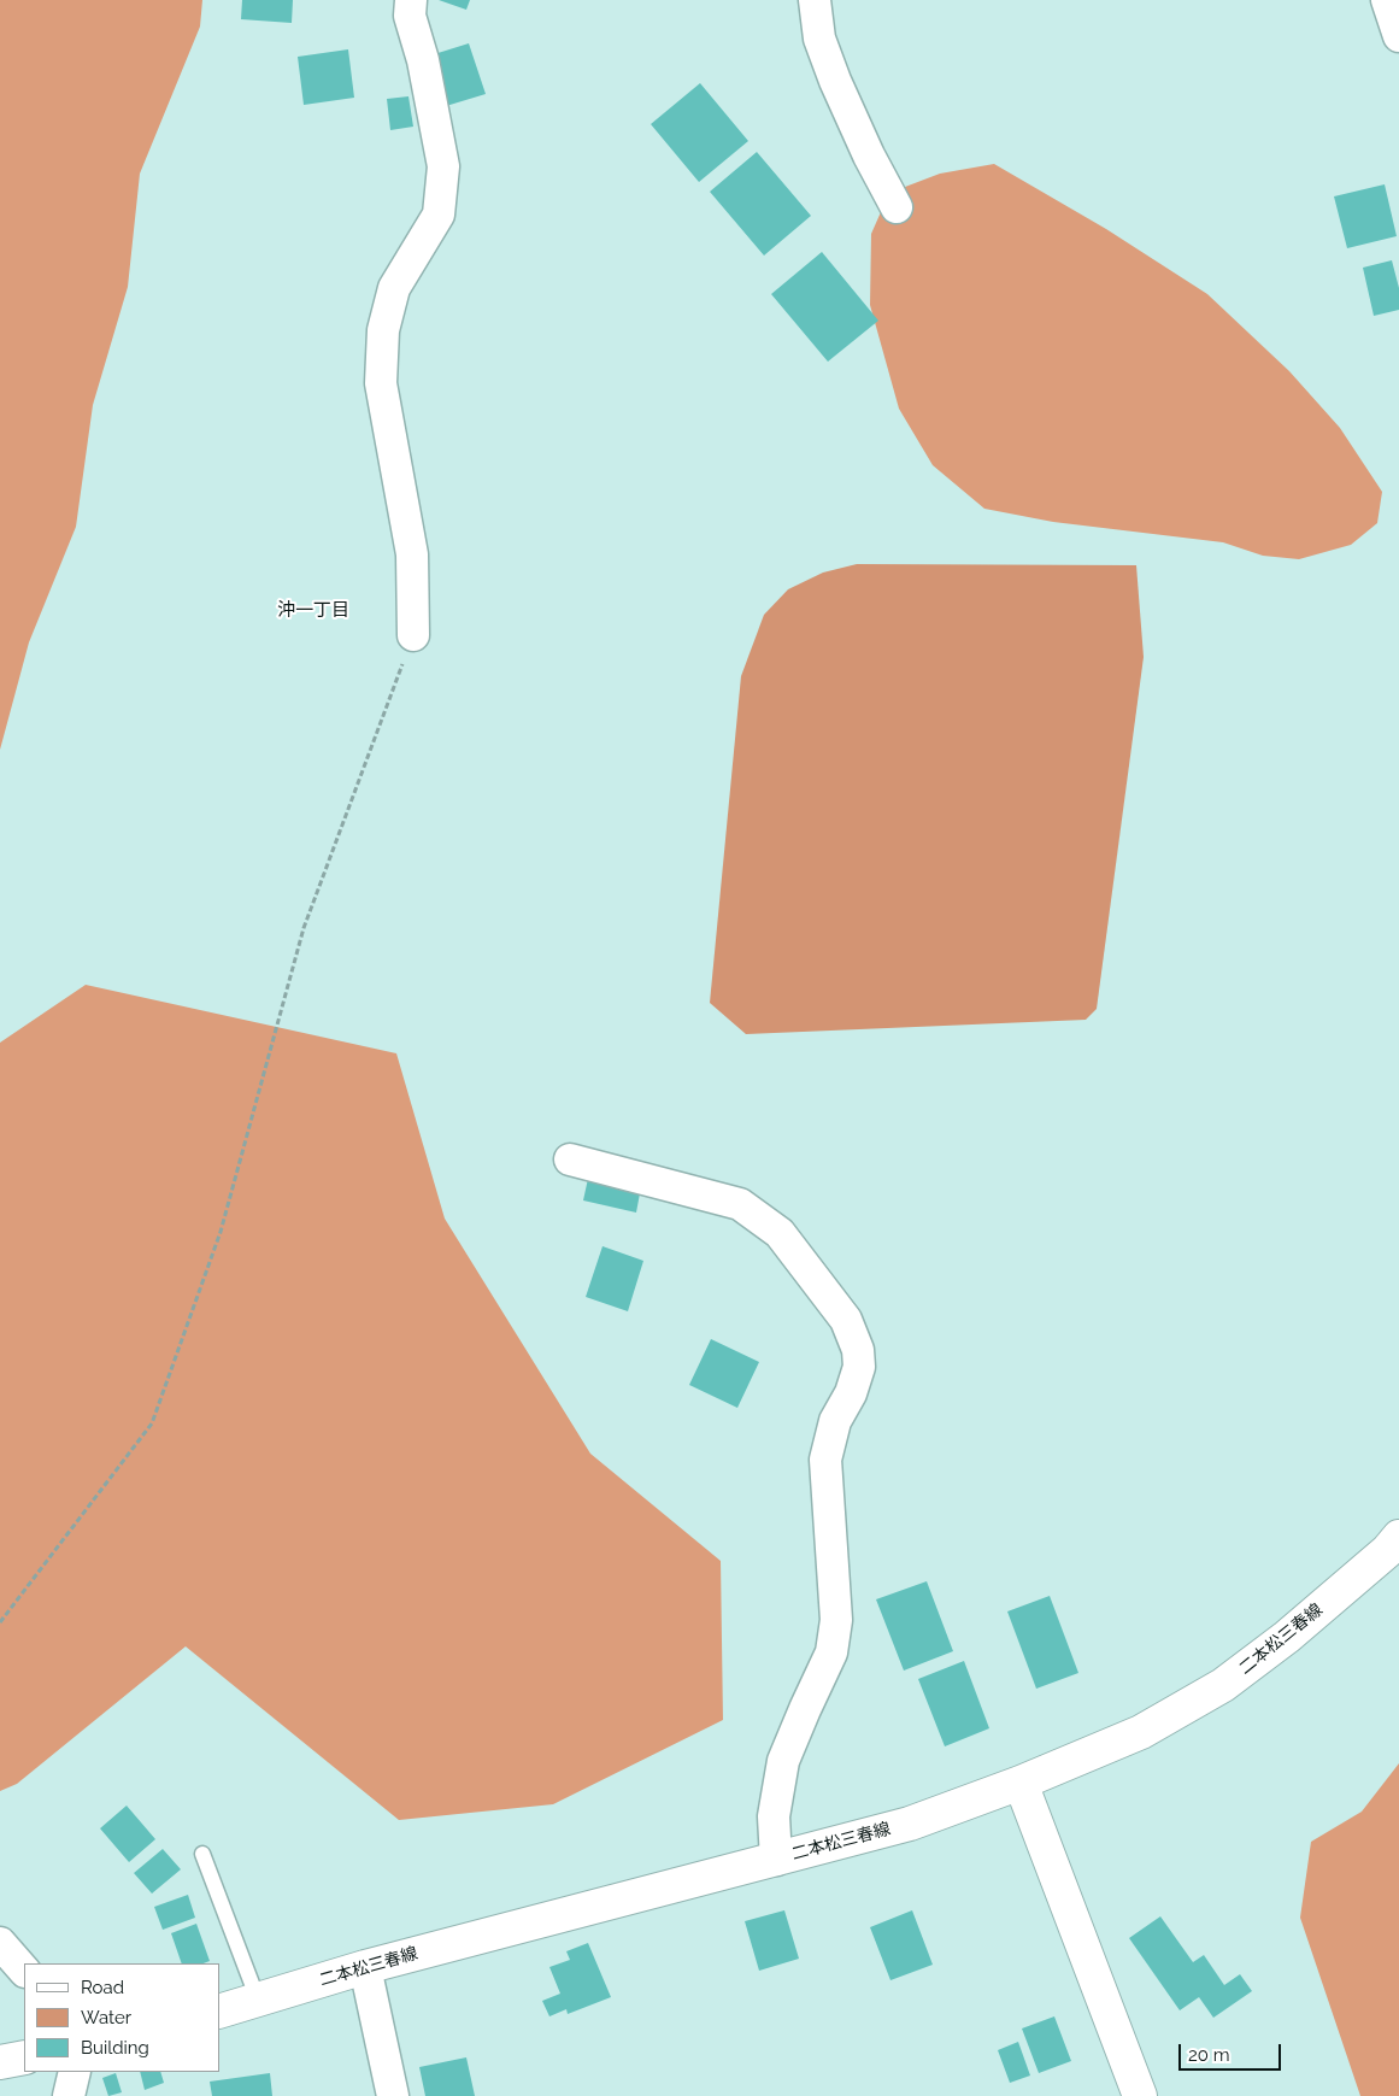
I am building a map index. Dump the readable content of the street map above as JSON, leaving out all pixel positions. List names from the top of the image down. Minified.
{"streets":{"main road":["二本松三春線"]},"districts":["沖一丁目"],"legend":["Road","Water","Building"],"scale_bar":"20 m"}
